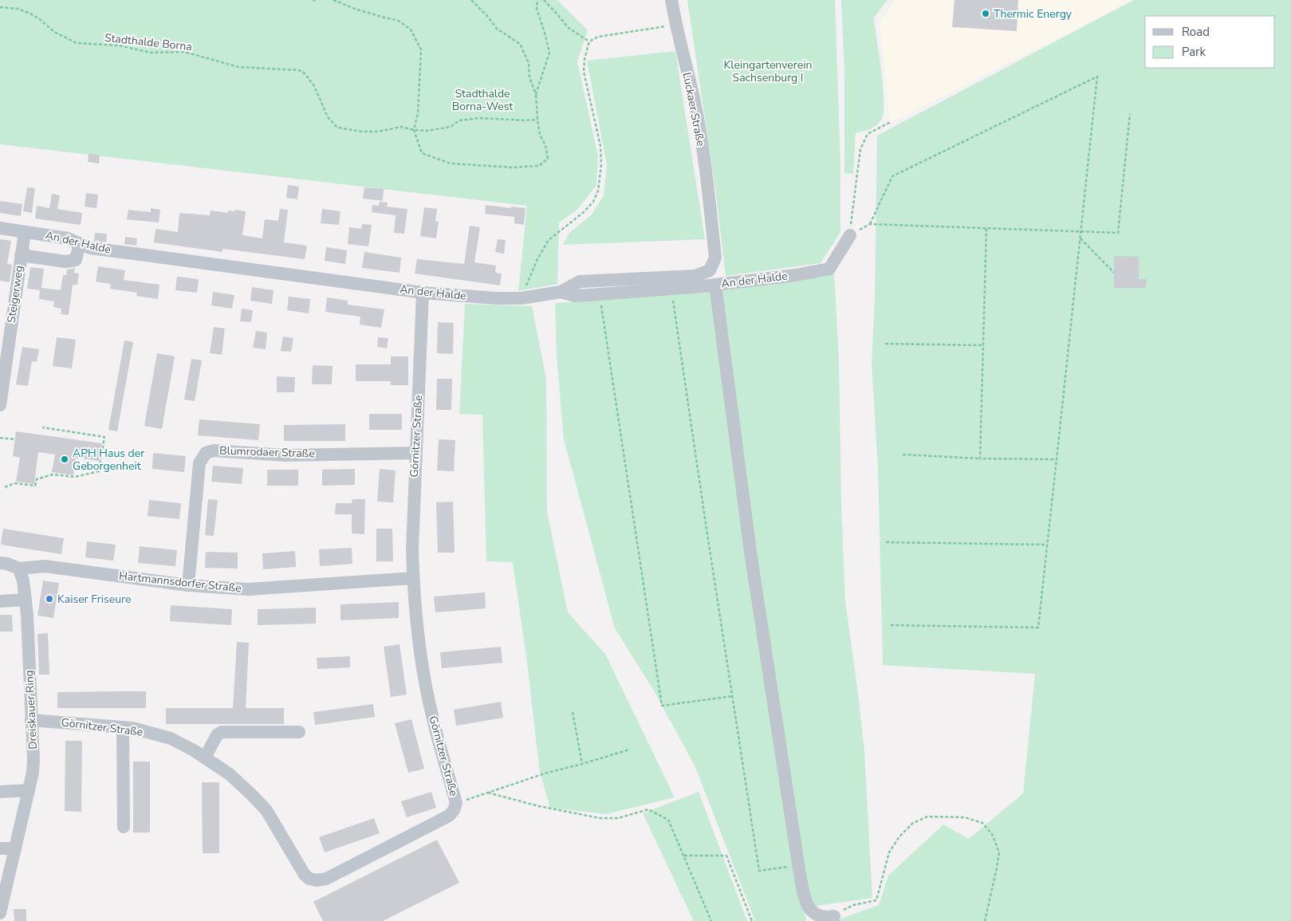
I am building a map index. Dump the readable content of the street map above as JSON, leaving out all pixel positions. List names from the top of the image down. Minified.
{"streets":{"street":["Luckaer Straße","An der Halde","Steigerweg","Görnitzer Straße","Blumrodaer Straße","Hartmannsdorfer Straße","Dreiskauer Ring"],"path":["Stadthalde Borna"]},"crossings":[["Luckaer Straße","An der Halde"],["An der Halde","Steigerweg"],["An der Halde","Görnitzer Straße"],["Görnitzer Straße","Blumrodaer Straße"],["Görnitzer Straße","Hartmannsdorfer Straße"],["Görnitzer Straße","Dreiskauer Ring"],["Blumrodaer Straße","Hartmannsdorfer Straße"],["Hartmannsdorfer Straße","Dreiskauer Ring"]],"parks":["Kleingartenverein Sachsenburg I","Stadthalde Borna-West"],"places":["Thermic Energy","APH Haus der Geborgenheit","Kaiser Friseure"],"legend":["Road","Park"]}
